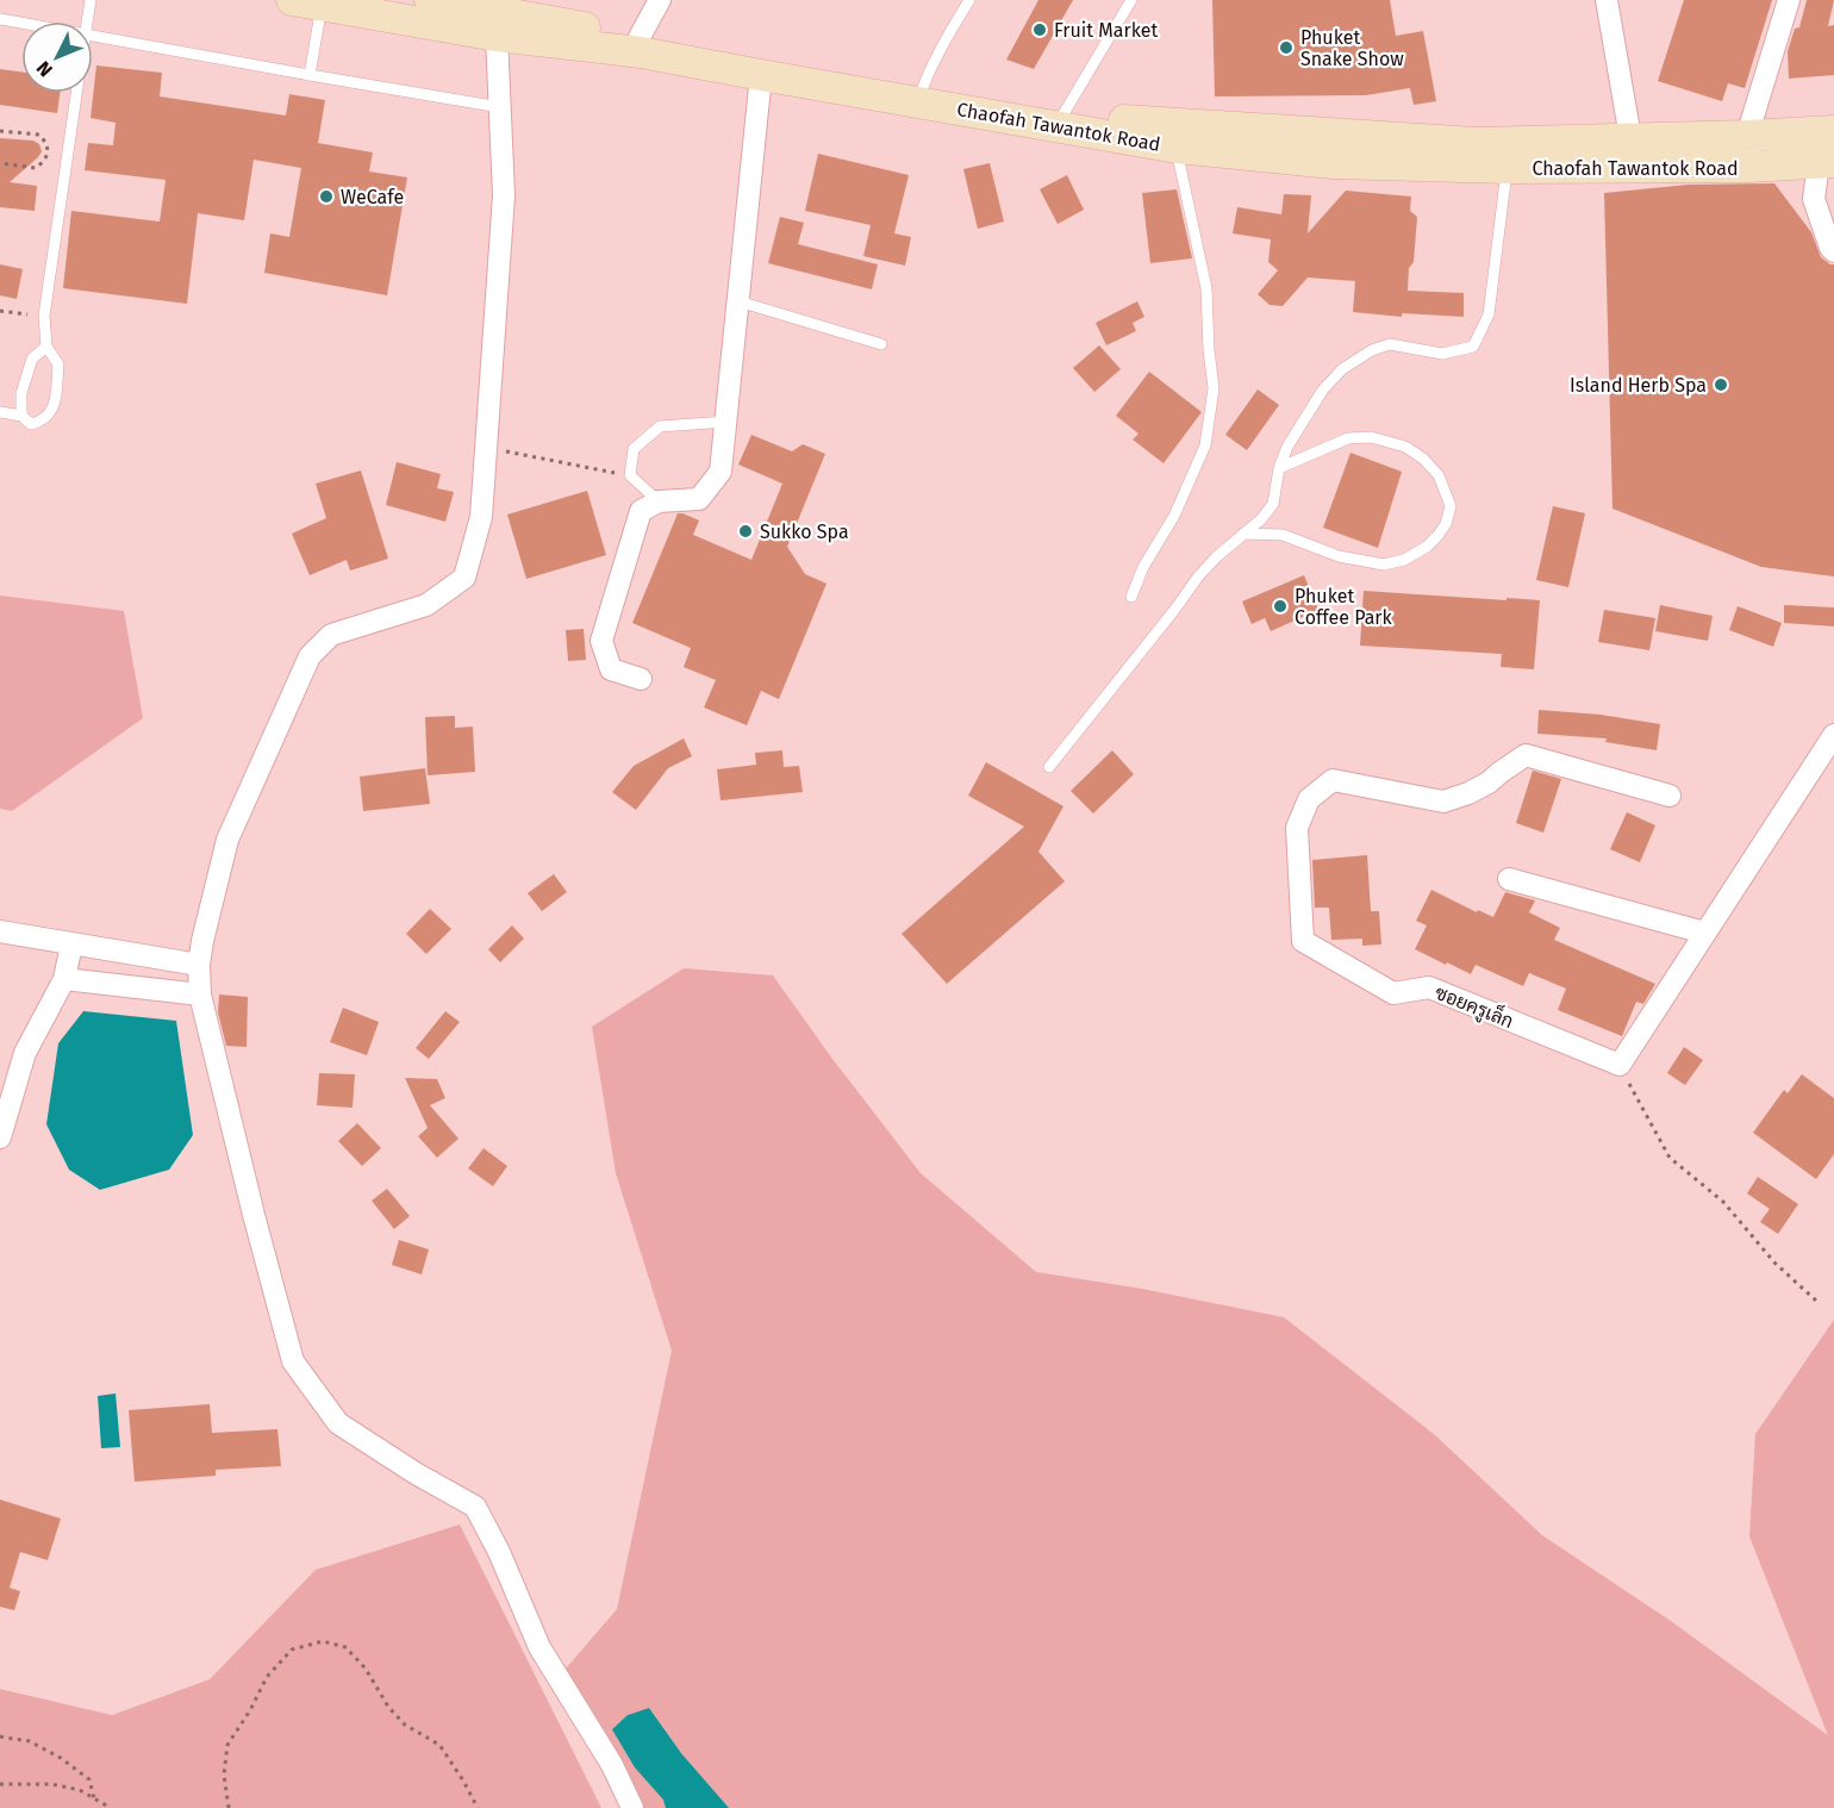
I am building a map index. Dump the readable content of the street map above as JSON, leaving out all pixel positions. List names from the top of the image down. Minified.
{"streets":{"main road":["Chaofah Tawantok Road"],"street":["ซอยครูเล็ก"]},"places":["Fruit Market","Phuket Snake Show","WeCafe","Island Herb Spa","Sukko Spa","Phuket Coffee Park"],"north":"bottom left"}
